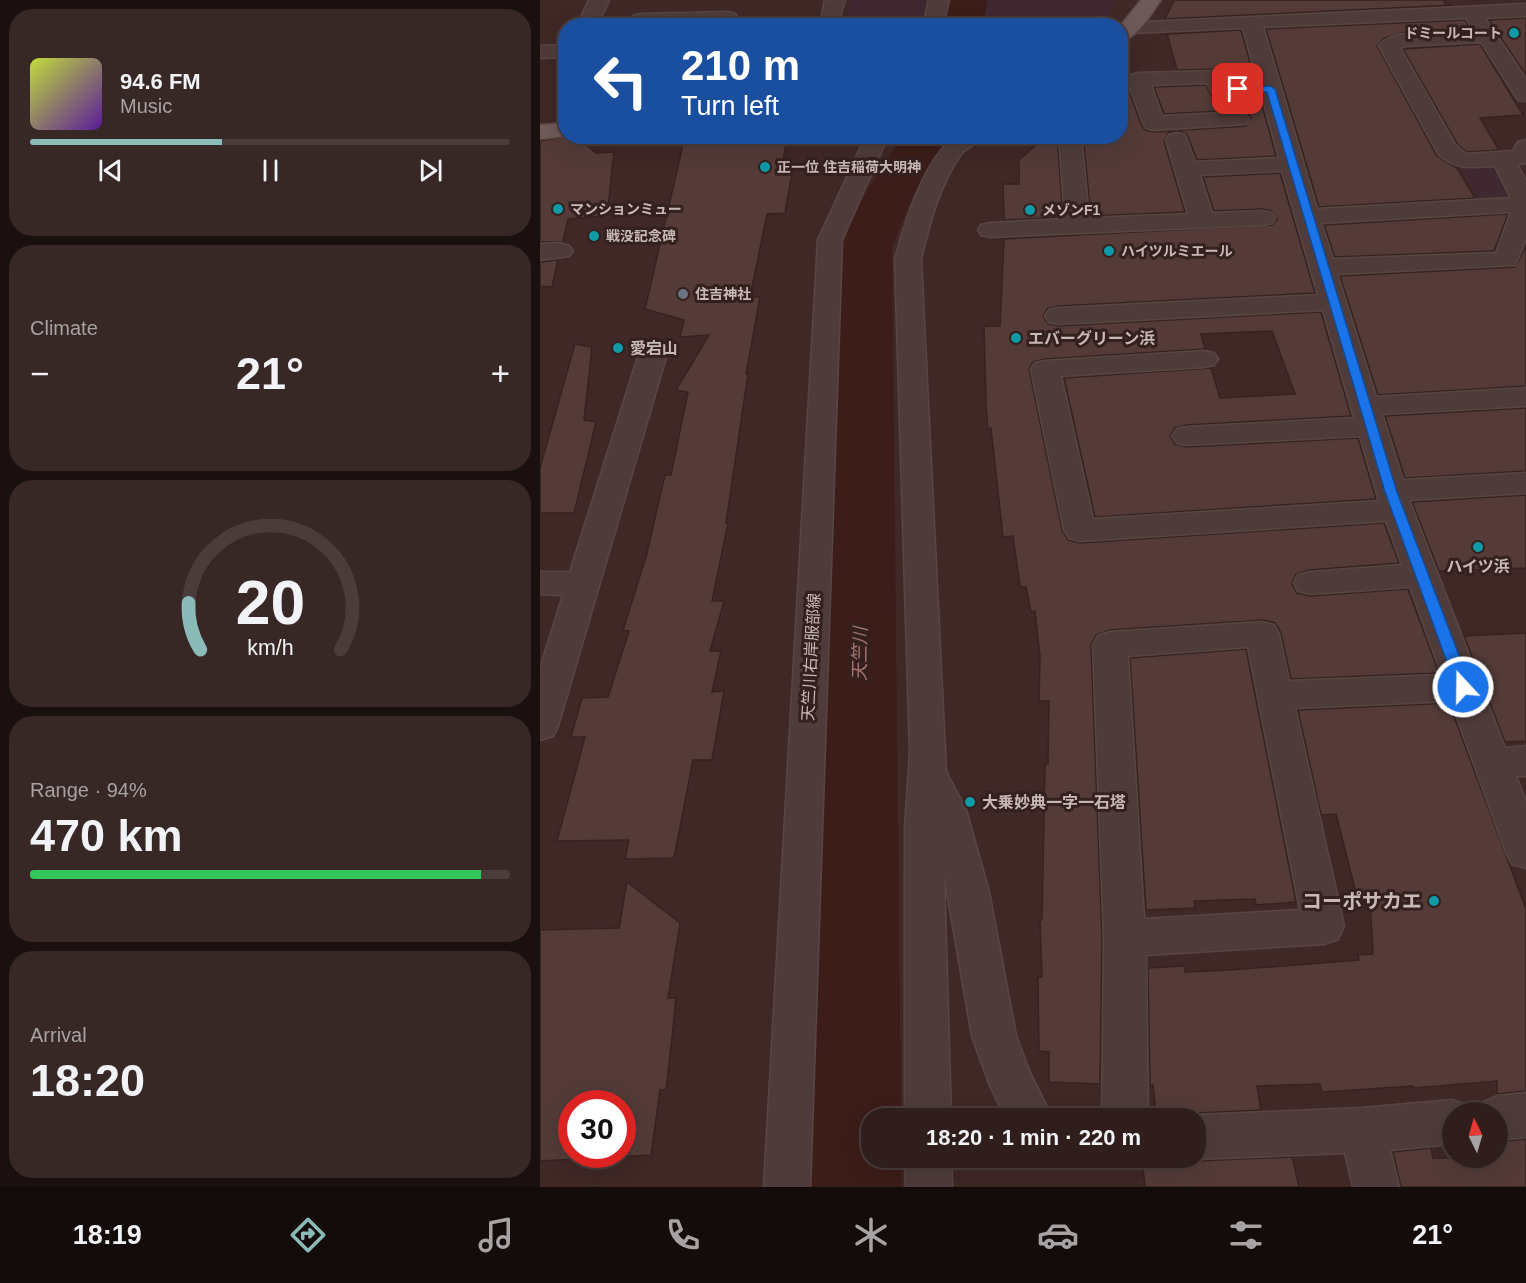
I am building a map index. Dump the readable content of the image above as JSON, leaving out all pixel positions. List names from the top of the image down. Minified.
{"streets":{"street":["天竺川右岸服部線"]},"water":["天竺川"],"places":["ドミールコート","正一位 住吉稲荷大明神","マンションミュー","メゾンF1","戦没記念碑","ハイツルミエール","住吉神社","エバーグリーン浜","愛宕山","ハイツ浜","大乗妙典一字一石塔","コーポサカエ"],"north":"top","page":{"turn":["210 m","Turn left"],"song":["94.6 FM","Music"],"tile":["Climate",["Range · 94%","470 km"],["Arrival","18:20"]],"heat":["−","21°","+"],"limit":"30","trip":"18:20 · 1 min · 220 m","tabs":["18:19","21°"],"gauge":["20","km/h"]}}
